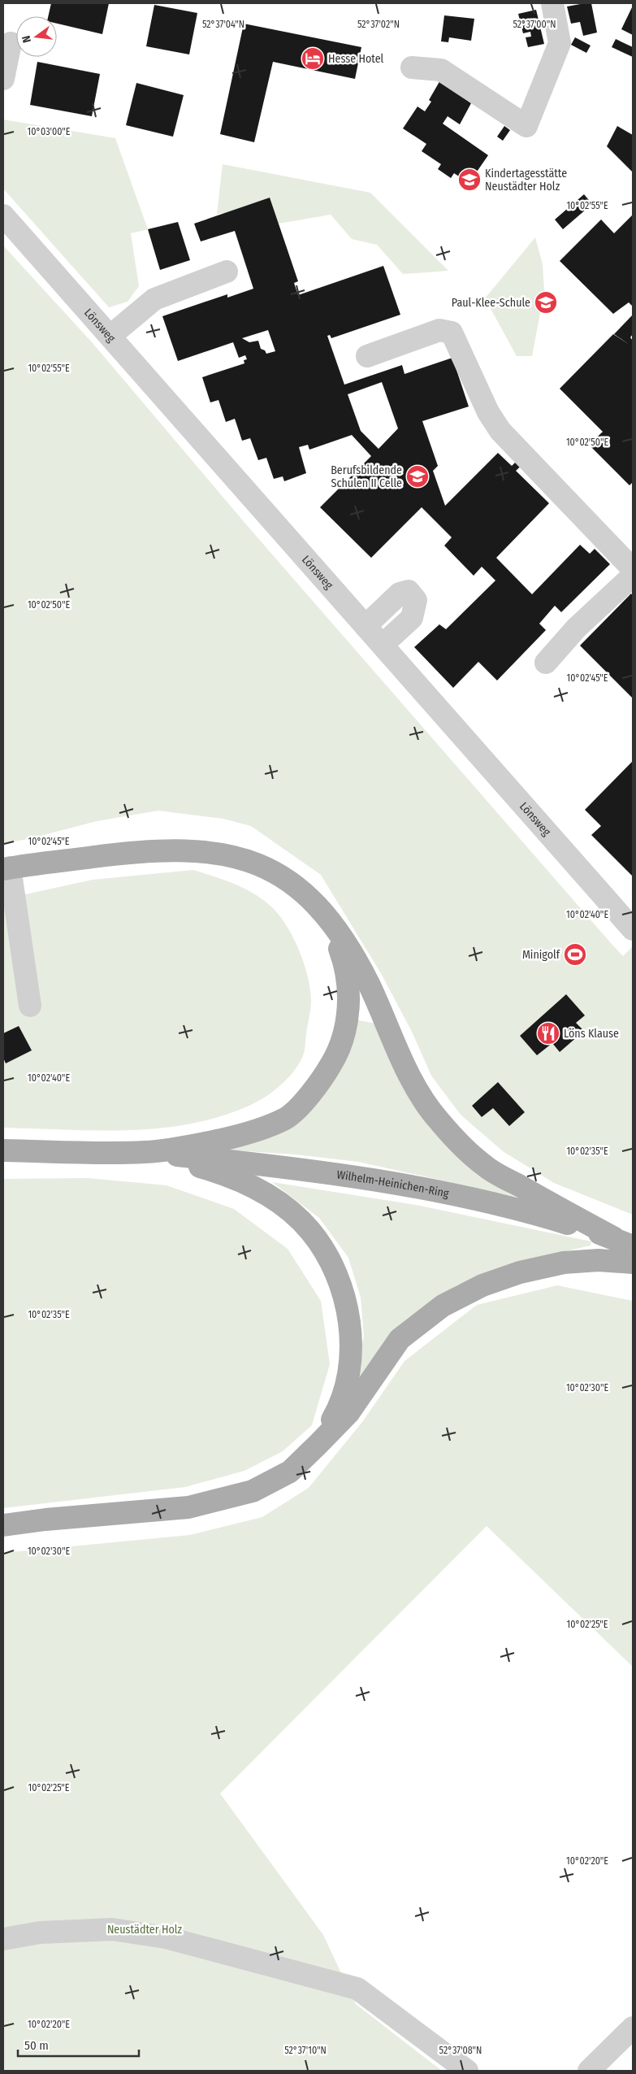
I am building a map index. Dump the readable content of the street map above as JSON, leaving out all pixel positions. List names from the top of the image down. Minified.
{"streets":{"main road":["Wilhelm-Heinichen-Ring"],"street":["Lönsweg"]},"parks":["Neustädter Holz"],"places":{"hotel":["Hesse Hotel"],"school or university":["Kindertagesstätte Neustädter Holz","Paul-Klee-Schule","Berufsbildende Schulen II Celle"],"sports":["Minigolf"],"restaurant":["Löns Klause"]},"scale_bar":"50 m","north":"left","coordinates":["52°37'04\"N","52°37'02\"N","52°37'00\"N","10°03'00\"E","10°02'55\"E","10°02'50\"E","10°02'45\"E","10°02'40\"E","10°02'35\"E","10°02'30\"E","10°02'25\"E","10°02'20\"E","52°37'10\"N","52°37'08\"N"]}
